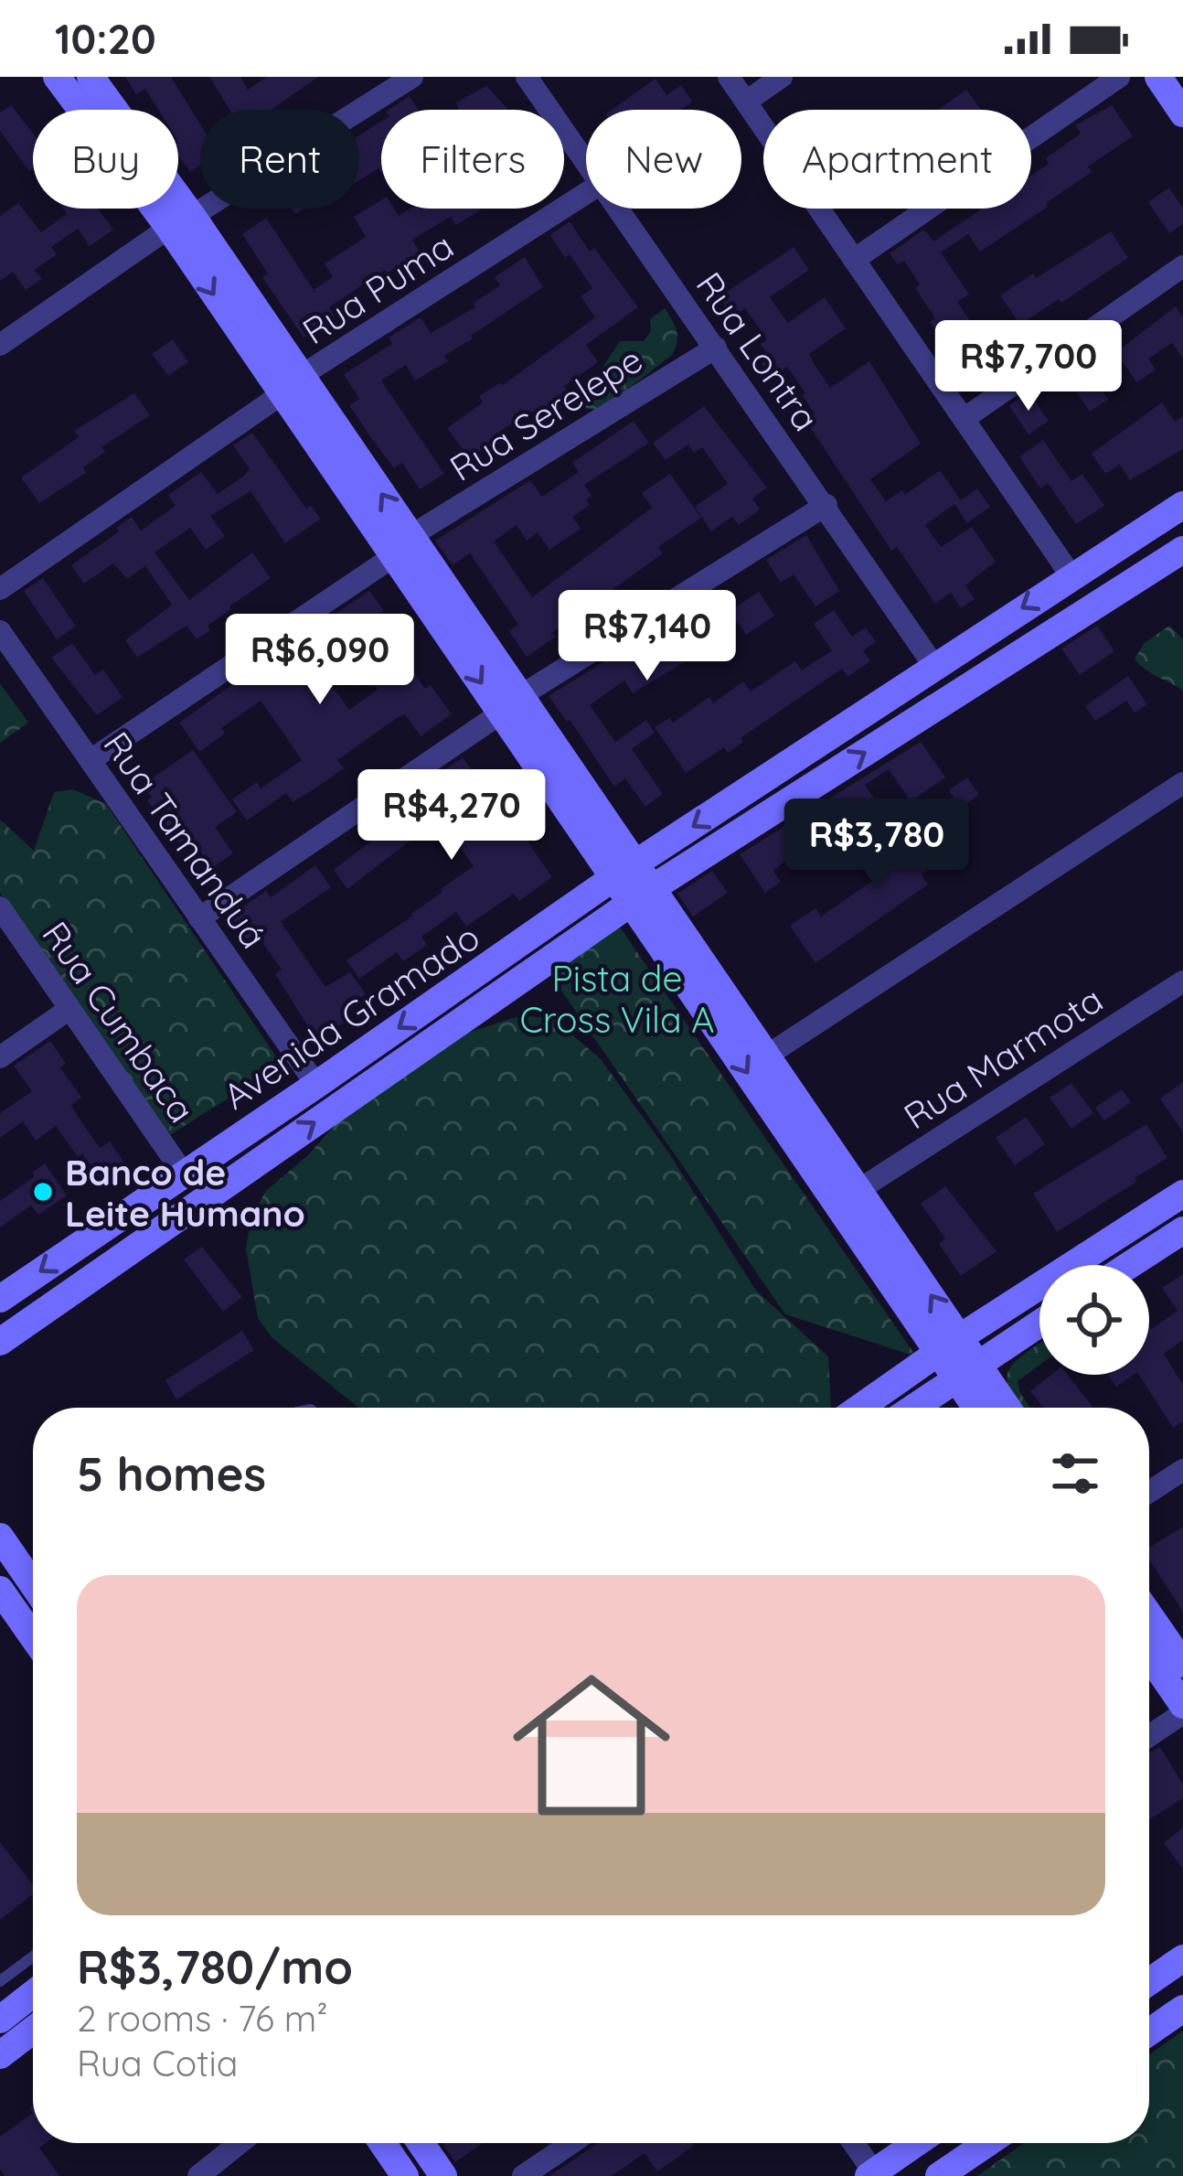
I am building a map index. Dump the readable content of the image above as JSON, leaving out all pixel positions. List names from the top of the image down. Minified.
{"streets":{"street":["Rua Puma","Rua Lontra","Rua Serelepe","Rua Tamanduá","Avenida Gramado","Rua Cumbaca","Rua Marmota"]},"crossings":[["Rua Lontra","Rua Serelepe"],["Rua Lontra","Avenida Gramado"],["Rua Serelepe","Rua Tamanduá"],["Rua Tamanduá","Avenida Gramado"],["Avenida Gramado","Rua Cumbaca"]],"parks":["Pista de Cross Vila A"],"places":["Banco de Leite Humano"],"page":{"status":"10:20","chip":["Buy","Rent","Filters","New","Apartment"],"price":["R$7,700","R$7,140","R$6,090","R$4,270","R$3,780"],"heading":"5 homes","list":[{"name":"R$3,780/mo","note":"2 rooms · 76 m² · Rua Cotia"}]}}
